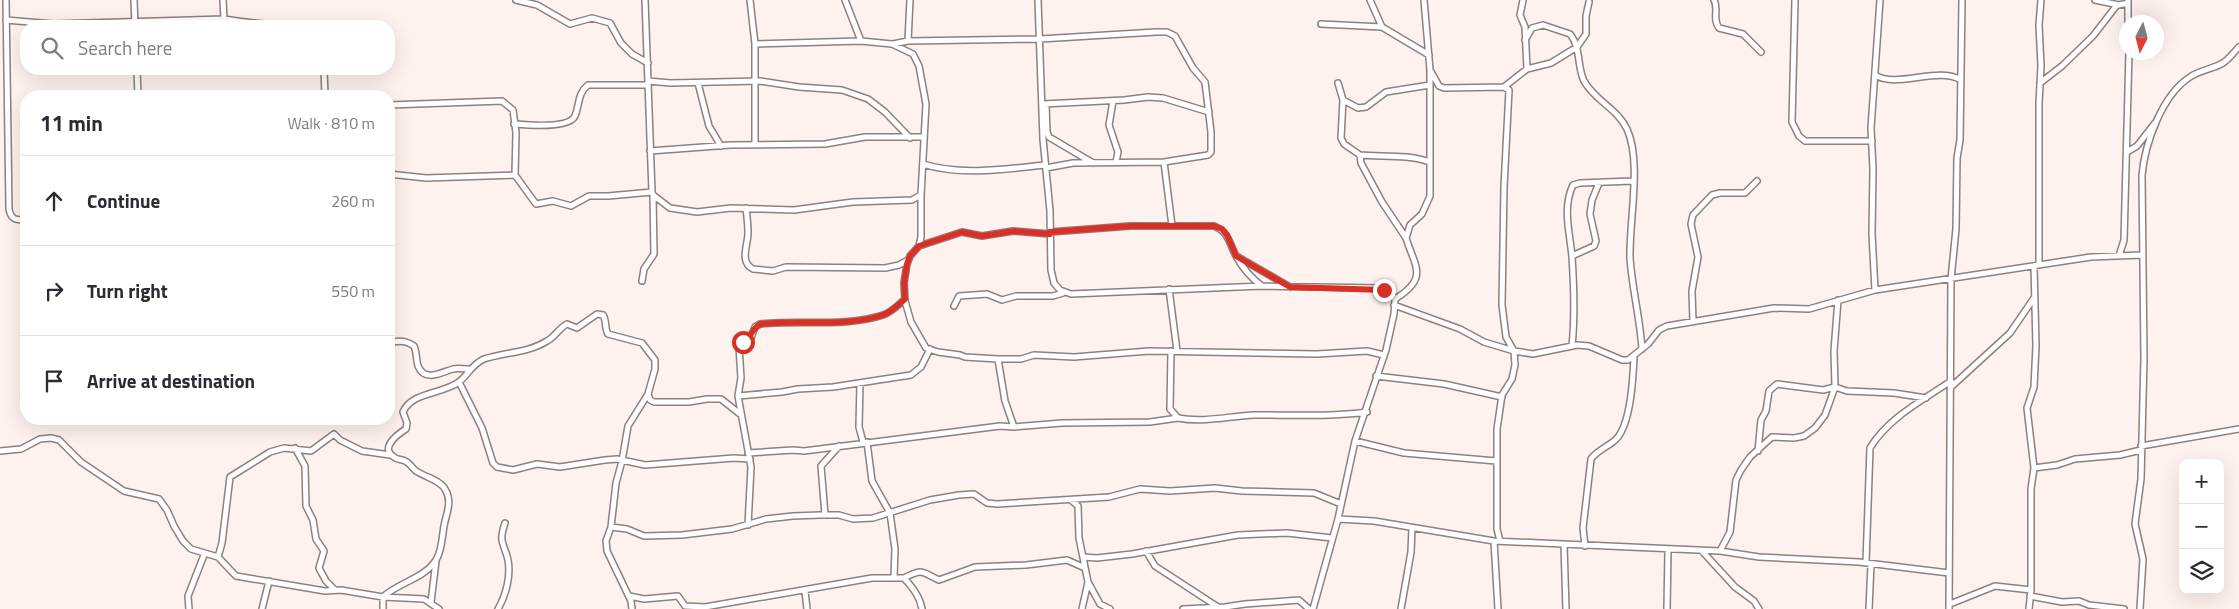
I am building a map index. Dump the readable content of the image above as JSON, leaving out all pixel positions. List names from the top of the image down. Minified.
{"north":"bottom","page":{"search":"Search here","heading":["11 min","Walk · 810 m"],"list":[["Continue","260 m"],["Turn right","550 m"],"Arrive at destination"],"map_buttons":["+","−"]}}
